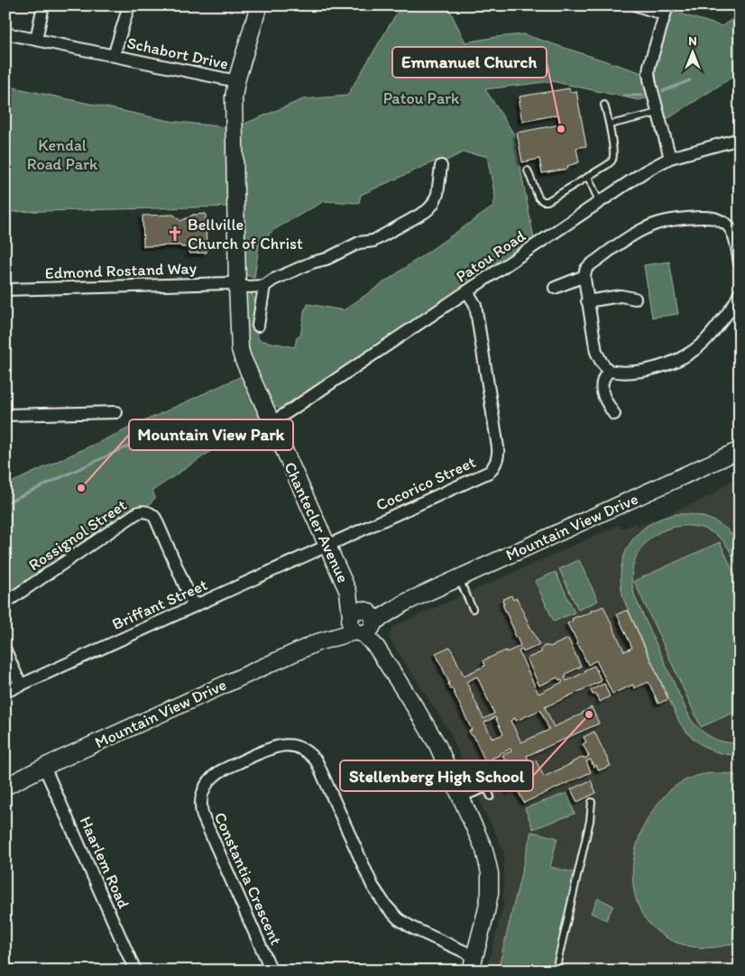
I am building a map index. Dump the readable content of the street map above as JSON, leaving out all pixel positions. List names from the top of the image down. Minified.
{"streets":{"street":["Schabort Drive","Patou Road","Edmond Rostand Way","Cocorico Street","Chantecler Avenue","Mountain View Drive","Rossignol Street","Briffant Street","Haarlem Road","Constantia Crescent"]},"crossings":[["Schabort Drive","Chantecler Avenue"],["Patou Road","Cocorico Street"],["Patou Road","Chantecler Avenue"],["Edmond Rostand Way","Chantecler Avenue"],["Cocorico Street","Chantecler Avenue"],["Cocorico Street","Briffant Street"],["Chantecler Avenue","Mountain View Drive"],["Chantecler Avenue","Briffant Street"],["Chantecler Avenue","Constantia Crescent"],["Mountain View Drive","Haarlem Road"],["Rossignol Street","Briffant Street"]],"parks":["Patou Park","Kendal Road Park"],"places":{"other":["Emmanuel Church","Mountain View Park","Stellenberg High School"],"church":["Bellville Church of Christ"]},"north":"top"}
